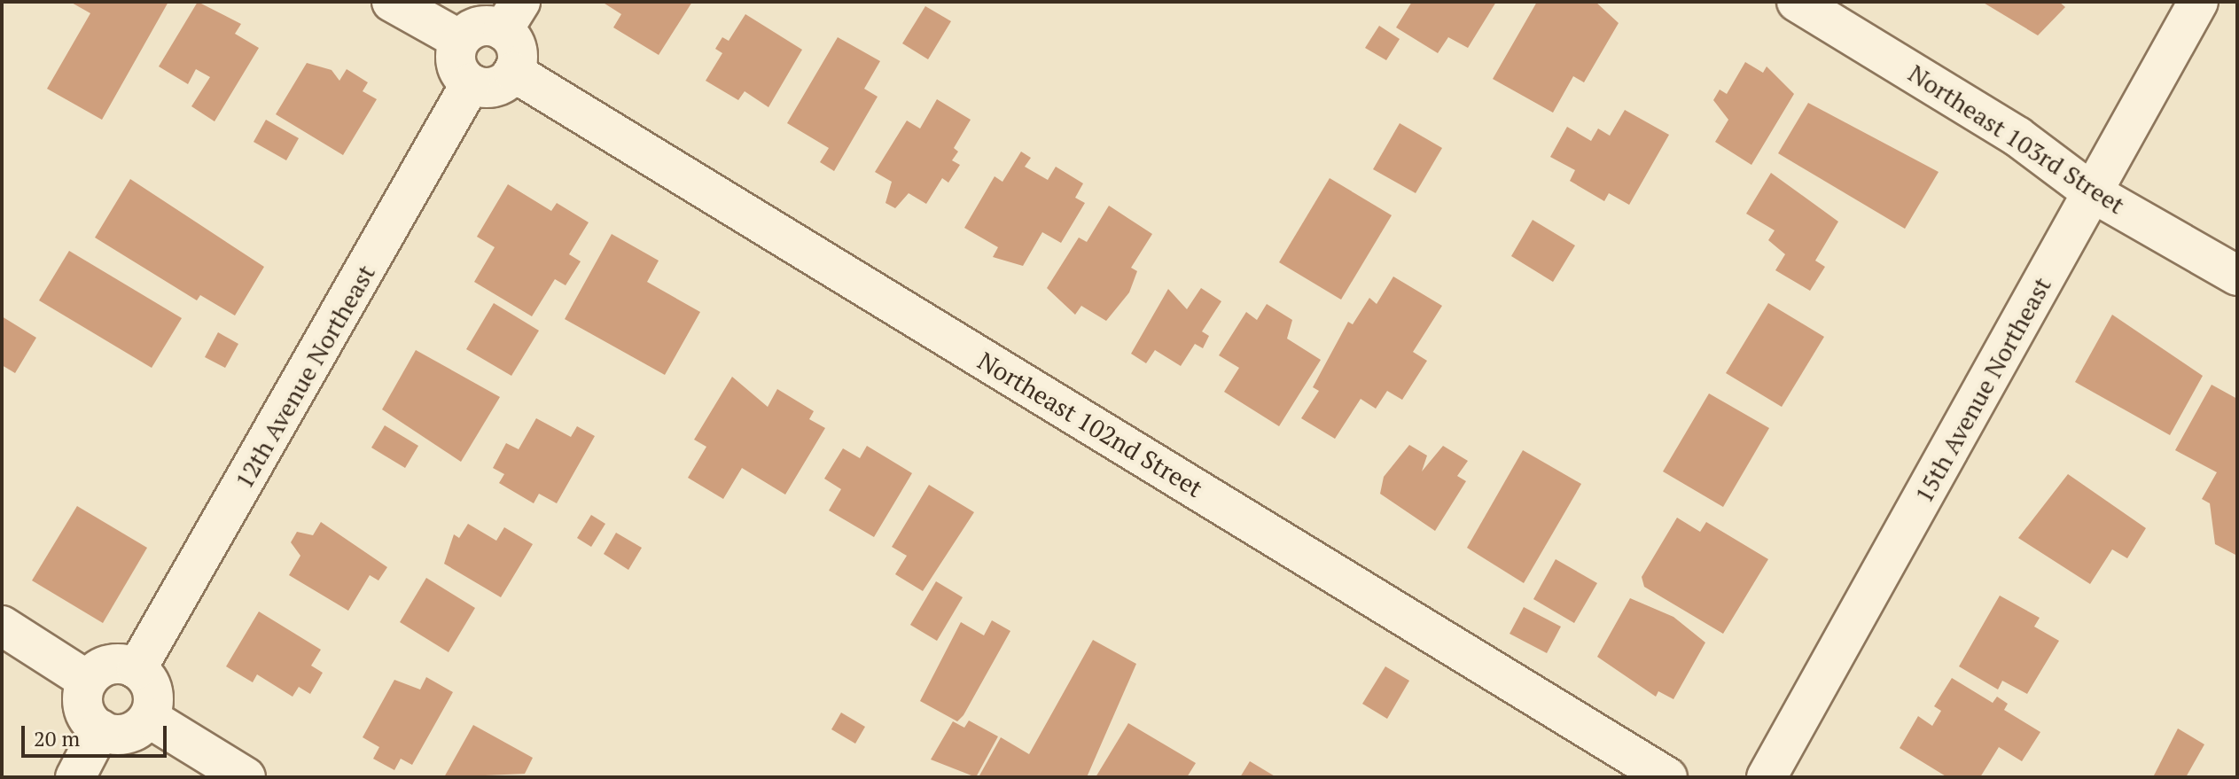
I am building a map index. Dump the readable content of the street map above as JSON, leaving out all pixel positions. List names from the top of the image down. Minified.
{"streets":{"street":["Northeast 103rd Street","12th Avenue Northeast","15th Avenue Northeast","Northeast 102nd Street"]},"crossings":[["Northeast 103rd Street","15th Avenue Northeast"],["12th Avenue Northeast","Northeast 102nd Street"]],"scale_bar":"20 m"}
